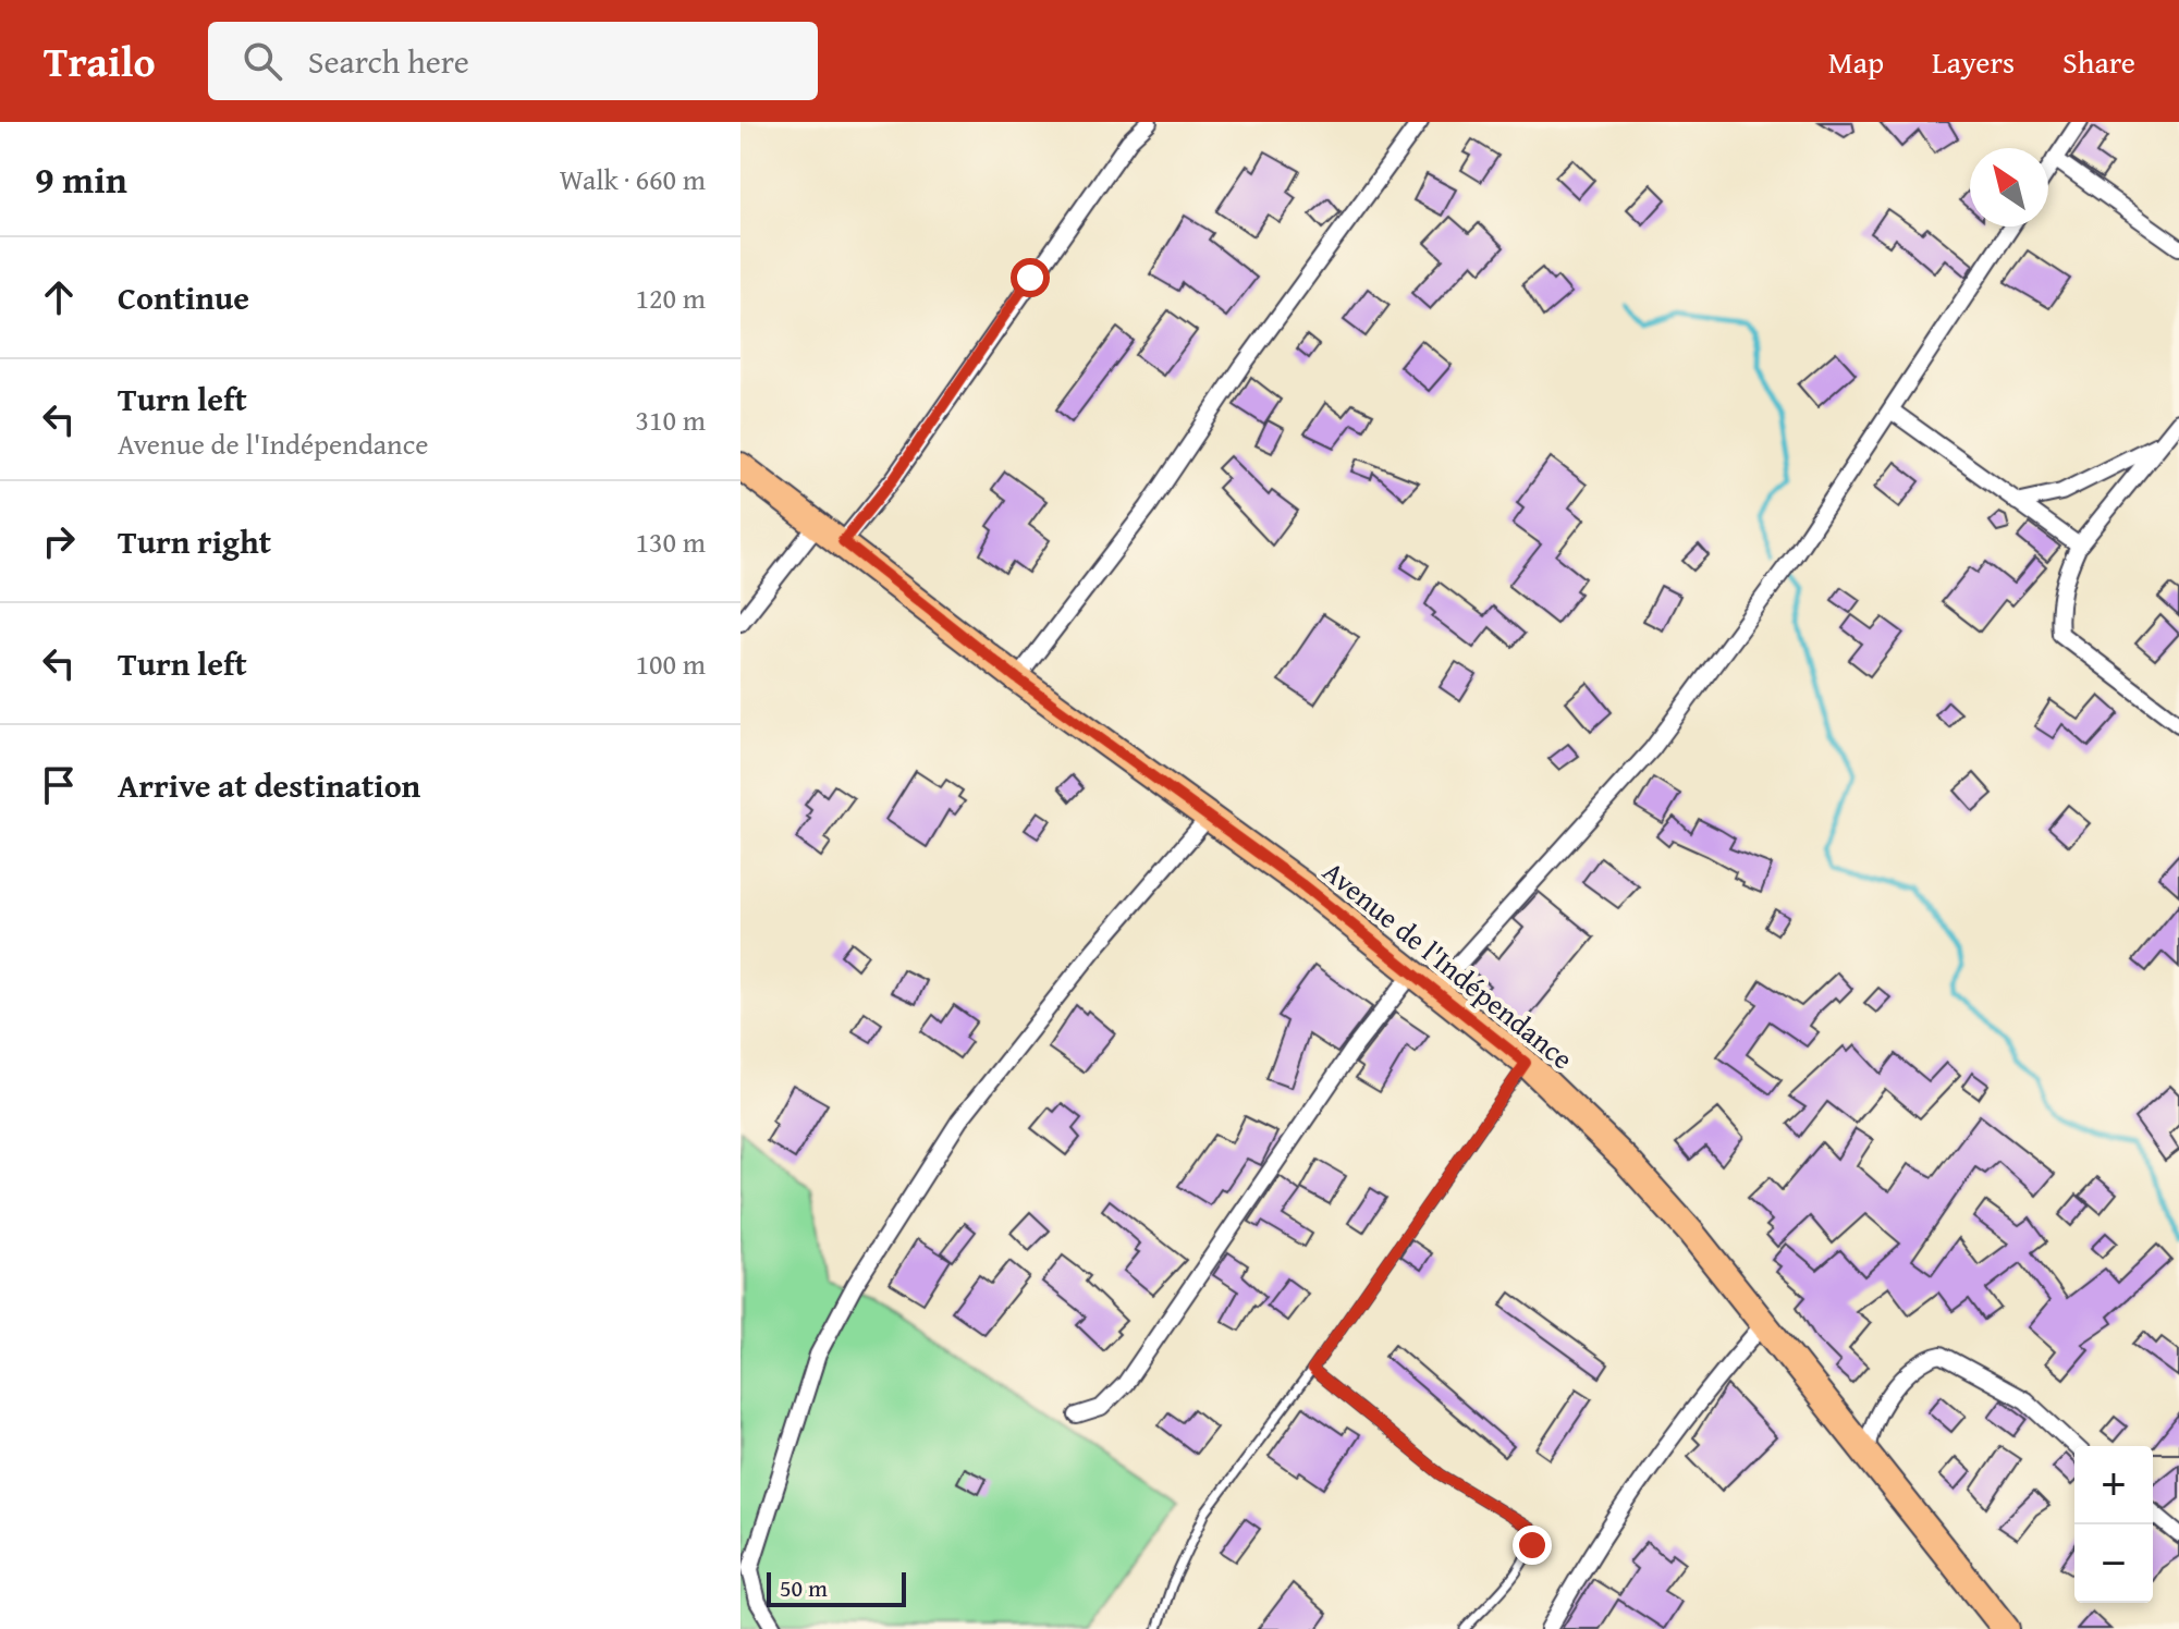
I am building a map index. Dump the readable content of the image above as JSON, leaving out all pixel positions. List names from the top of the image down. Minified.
{"streets":{"main road":["Avenue de l'Indépendance"]},"scale_bar":"50 m","north":"top left","page":{"header":"Trailo","search":"Search here","nav":["Map","Layers","Share"],"heading":["9 min","Walk · 660 m"],"list":[["Continue","120 m"],["Turn left","Avenue de l'Indépendance","310 m"],["Turn right","130 m"],["Turn left","100 m"],"Arrive at destination"],"map_buttons":["+","−"],"scale":"50 m"}}
